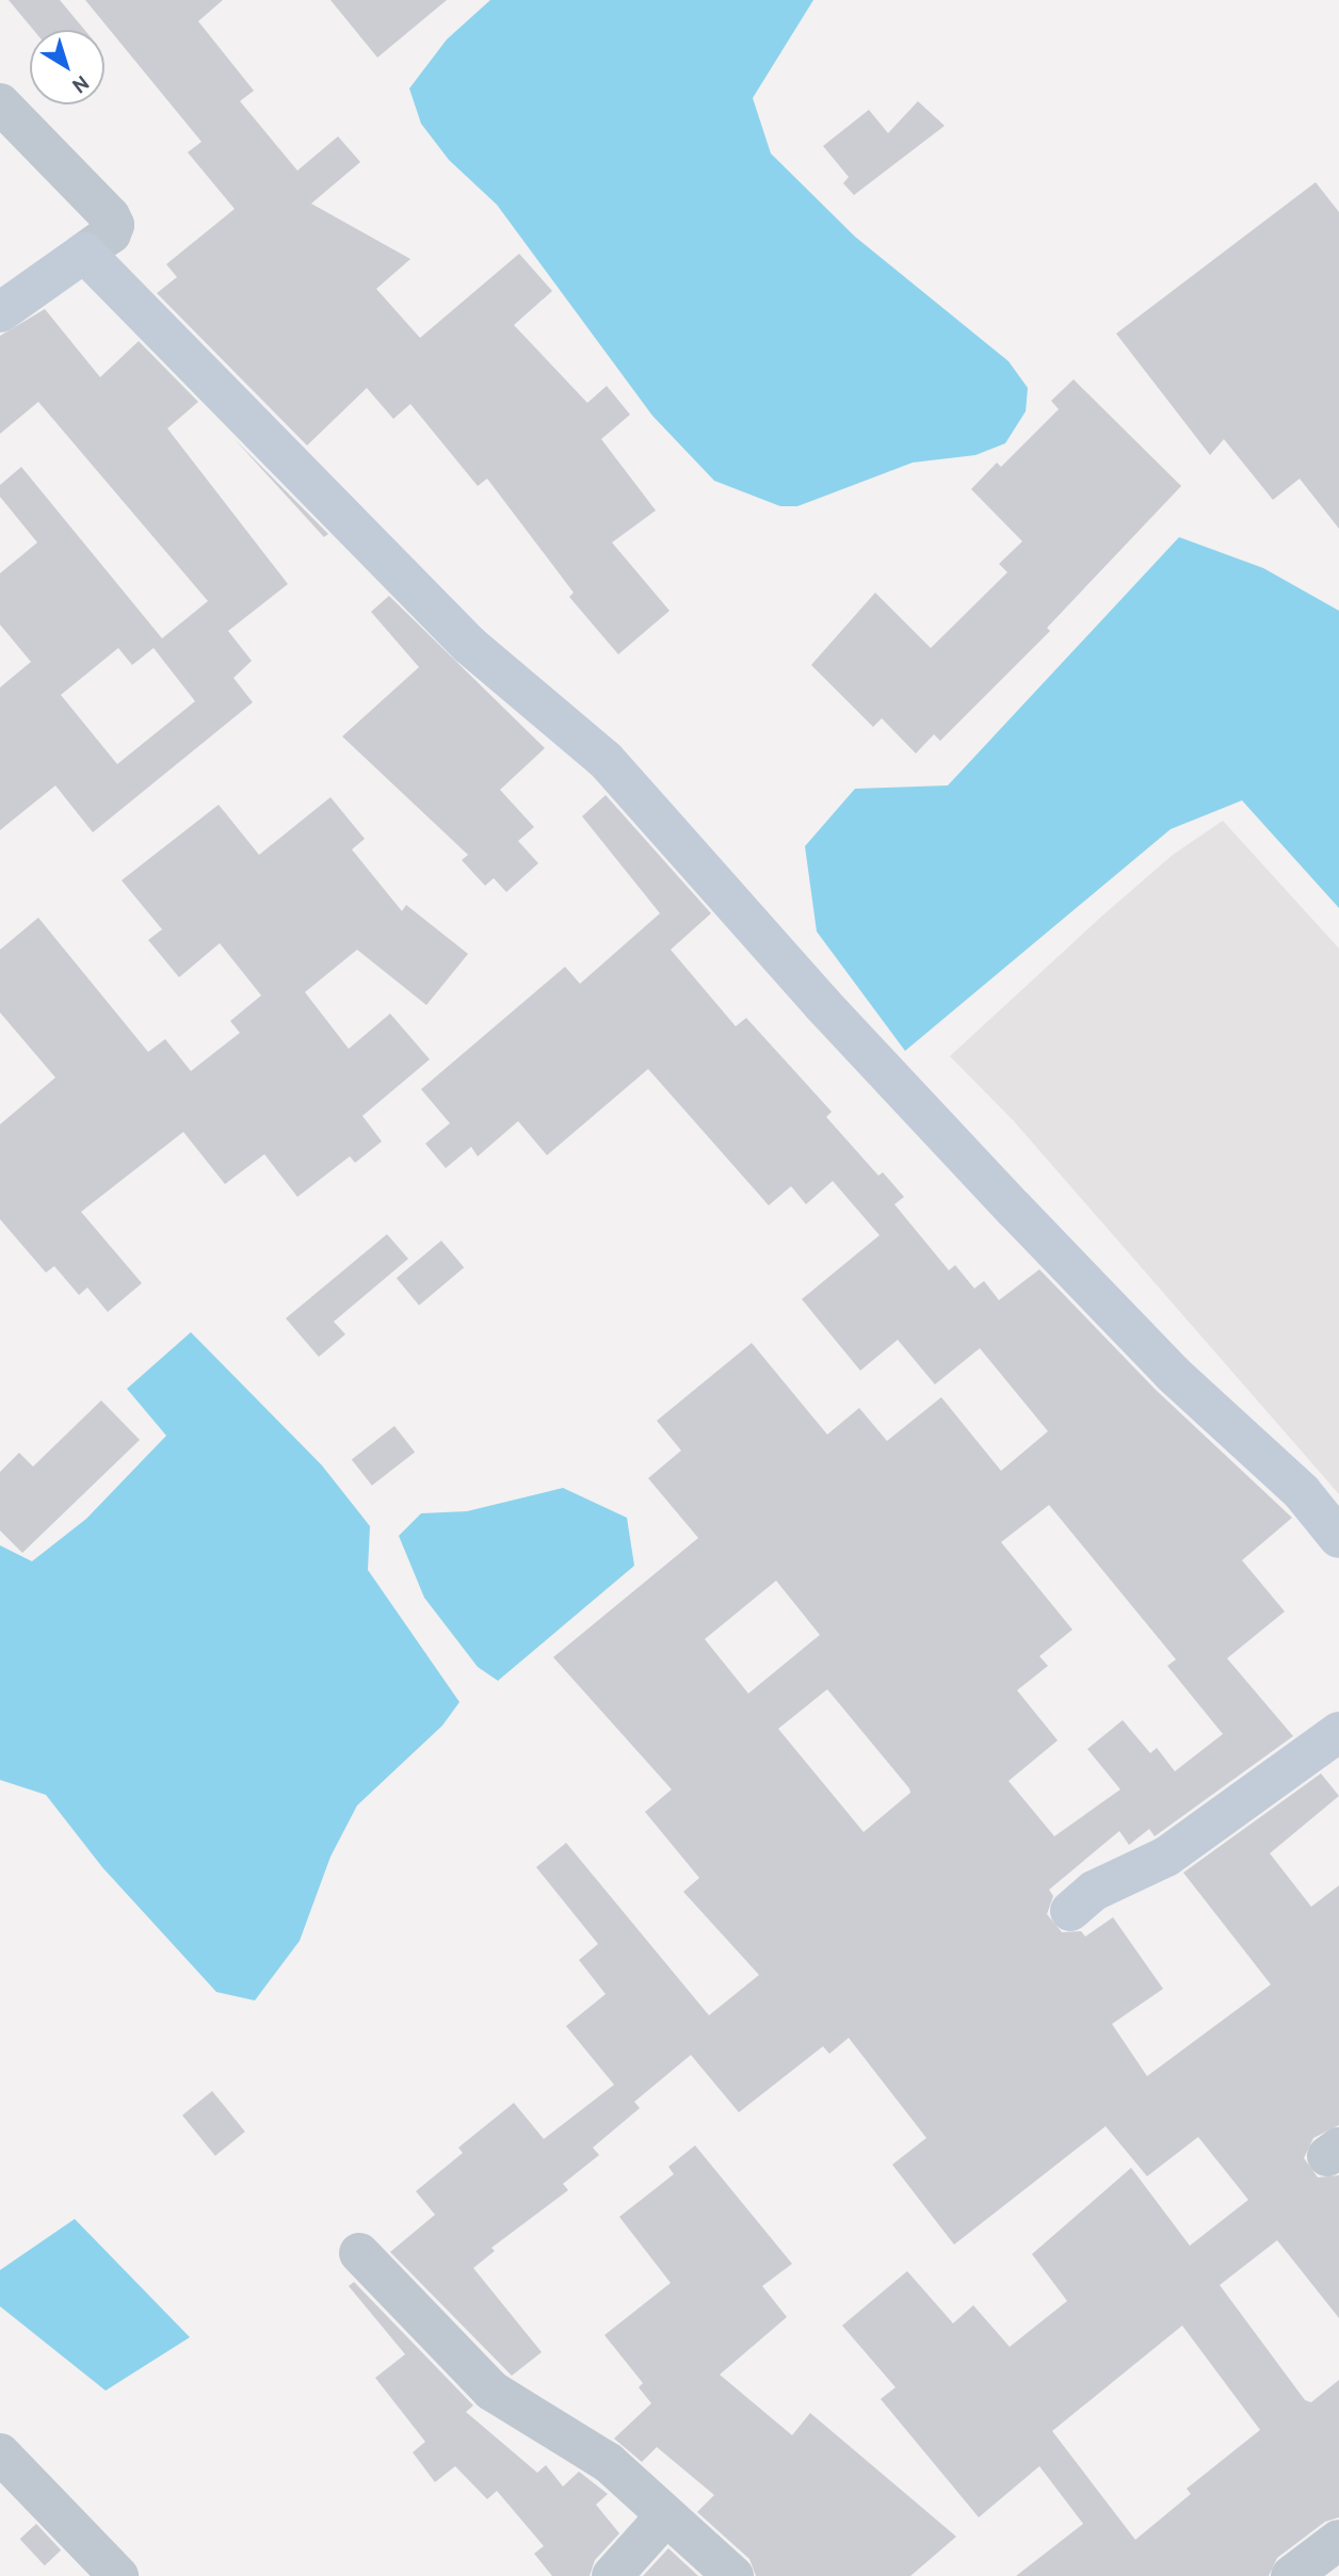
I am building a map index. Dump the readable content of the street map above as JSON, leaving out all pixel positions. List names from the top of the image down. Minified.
{"north":"bottom right"}
